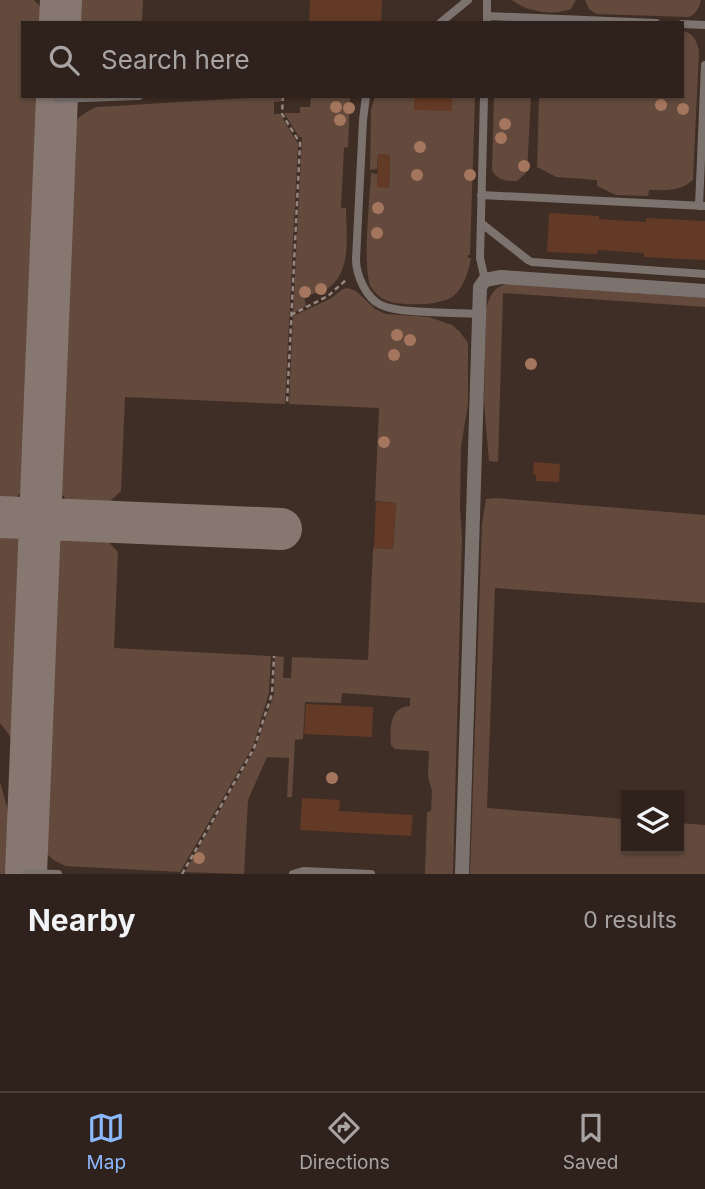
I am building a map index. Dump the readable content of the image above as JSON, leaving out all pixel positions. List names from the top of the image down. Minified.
{"page":{"search":"Search here","heading":["Nearby","0 results"],"nav":["Map","Directions","Saved"]}}
